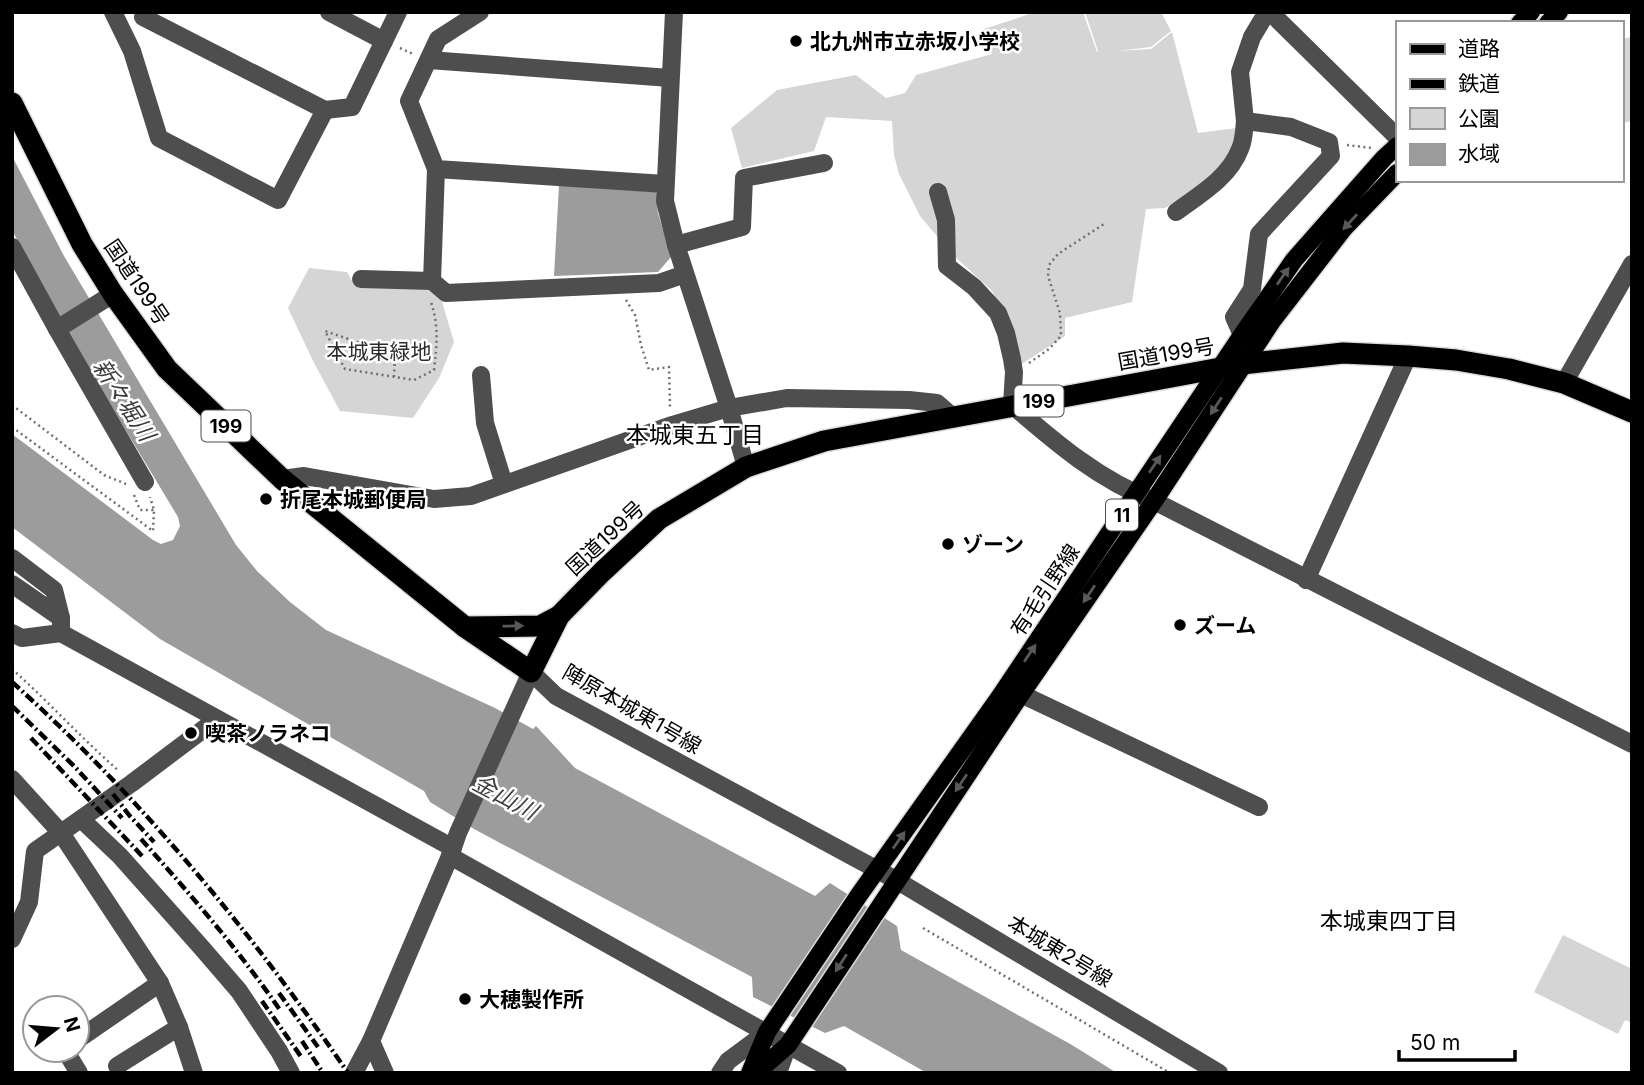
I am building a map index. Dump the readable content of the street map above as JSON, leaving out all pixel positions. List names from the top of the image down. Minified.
{"streets":{"highway":["国道199号","199"],"main road":["11","有毛引野線"],"street":["陣原本城東1号線","本城東2号線"]},"crossings":[["国道199号","199"],["国道199号","有毛引野線"],["国道199号","陣原本城東1号線"],["有毛引野線","陣原本城東1号線"],["有毛引野線","本城東2号線"],["陣原本城東1号線","本城東2号線"]],"districts":["本城東五丁目","本城東四丁目"],"water":["新々堀川","金山川"],"parks":["本城東緑地"],"places":["北九州市立赤坂小学校","折尾本城郵便局","ゾーン","ズーム","喫茶ノラネコ","大穂製作所"],"legend":["道路","鉄道","公園","水域"],"scale_bar":"50 m","north":"right"}
